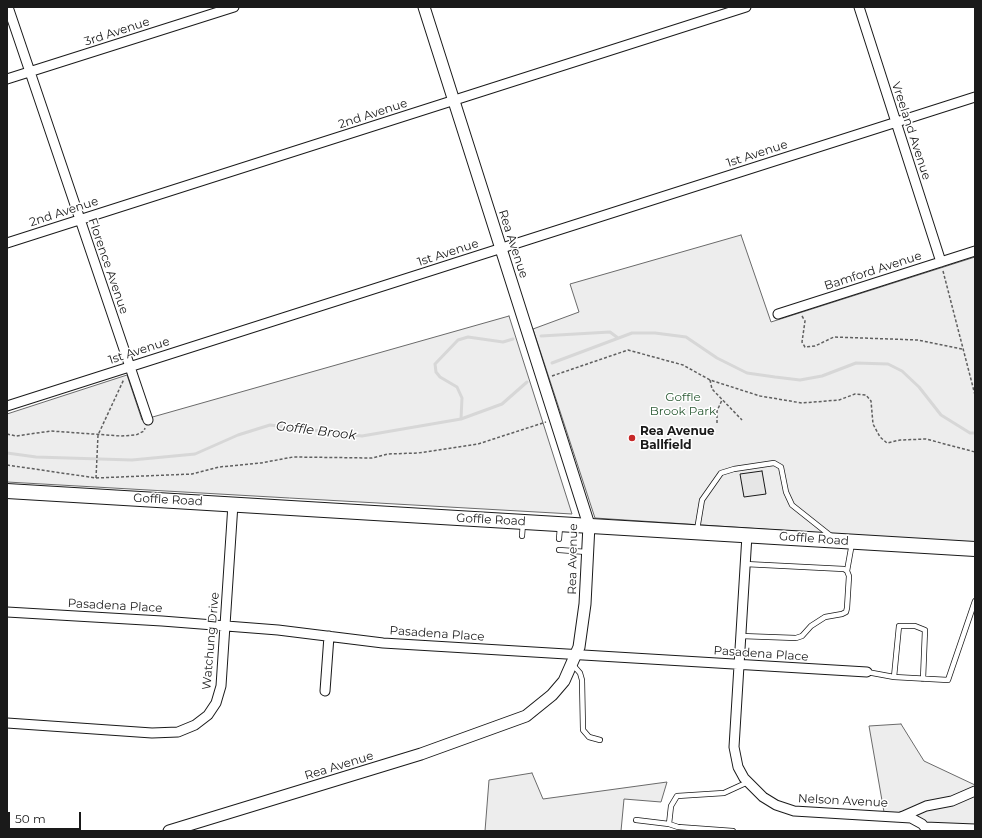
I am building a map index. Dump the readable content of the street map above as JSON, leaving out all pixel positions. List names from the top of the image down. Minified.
{"streets":{"main road":["Goffle Road"],"street":["3rd Avenue","2nd Avenue","Vreeland Avenue","1st Avenue","Rea Avenue","Florence Avenue","Bamford Avenue","Pasadena Place","Watchung Drive","Nelson Avenue"]},"crossings":[["3rd Avenue","Florence Avenue"],["2nd Avenue","Rea Avenue"],["2nd Avenue","Florence Avenue"],["Vreeland Avenue","1st Avenue"],["Vreeland Avenue","Bamford Avenue"],["1st Avenue","Rea Avenue"],["1st Avenue","Florence Avenue"],["Rea Avenue","Goffle Road"],["Rea Avenue","Pasadena Place"],["Goffle Road","Watchung Drive"],["Goffle Road","Nelson Avenue"],["Pasadena Place","Watchung Drive"],["Pasadena Place","Nelson Avenue"]],"water":["Goffle Brook"],"parks":["Goffle Brook Park"],"places":["Rea Avenue Ballfield"],"scale_bar":"50 m"}
